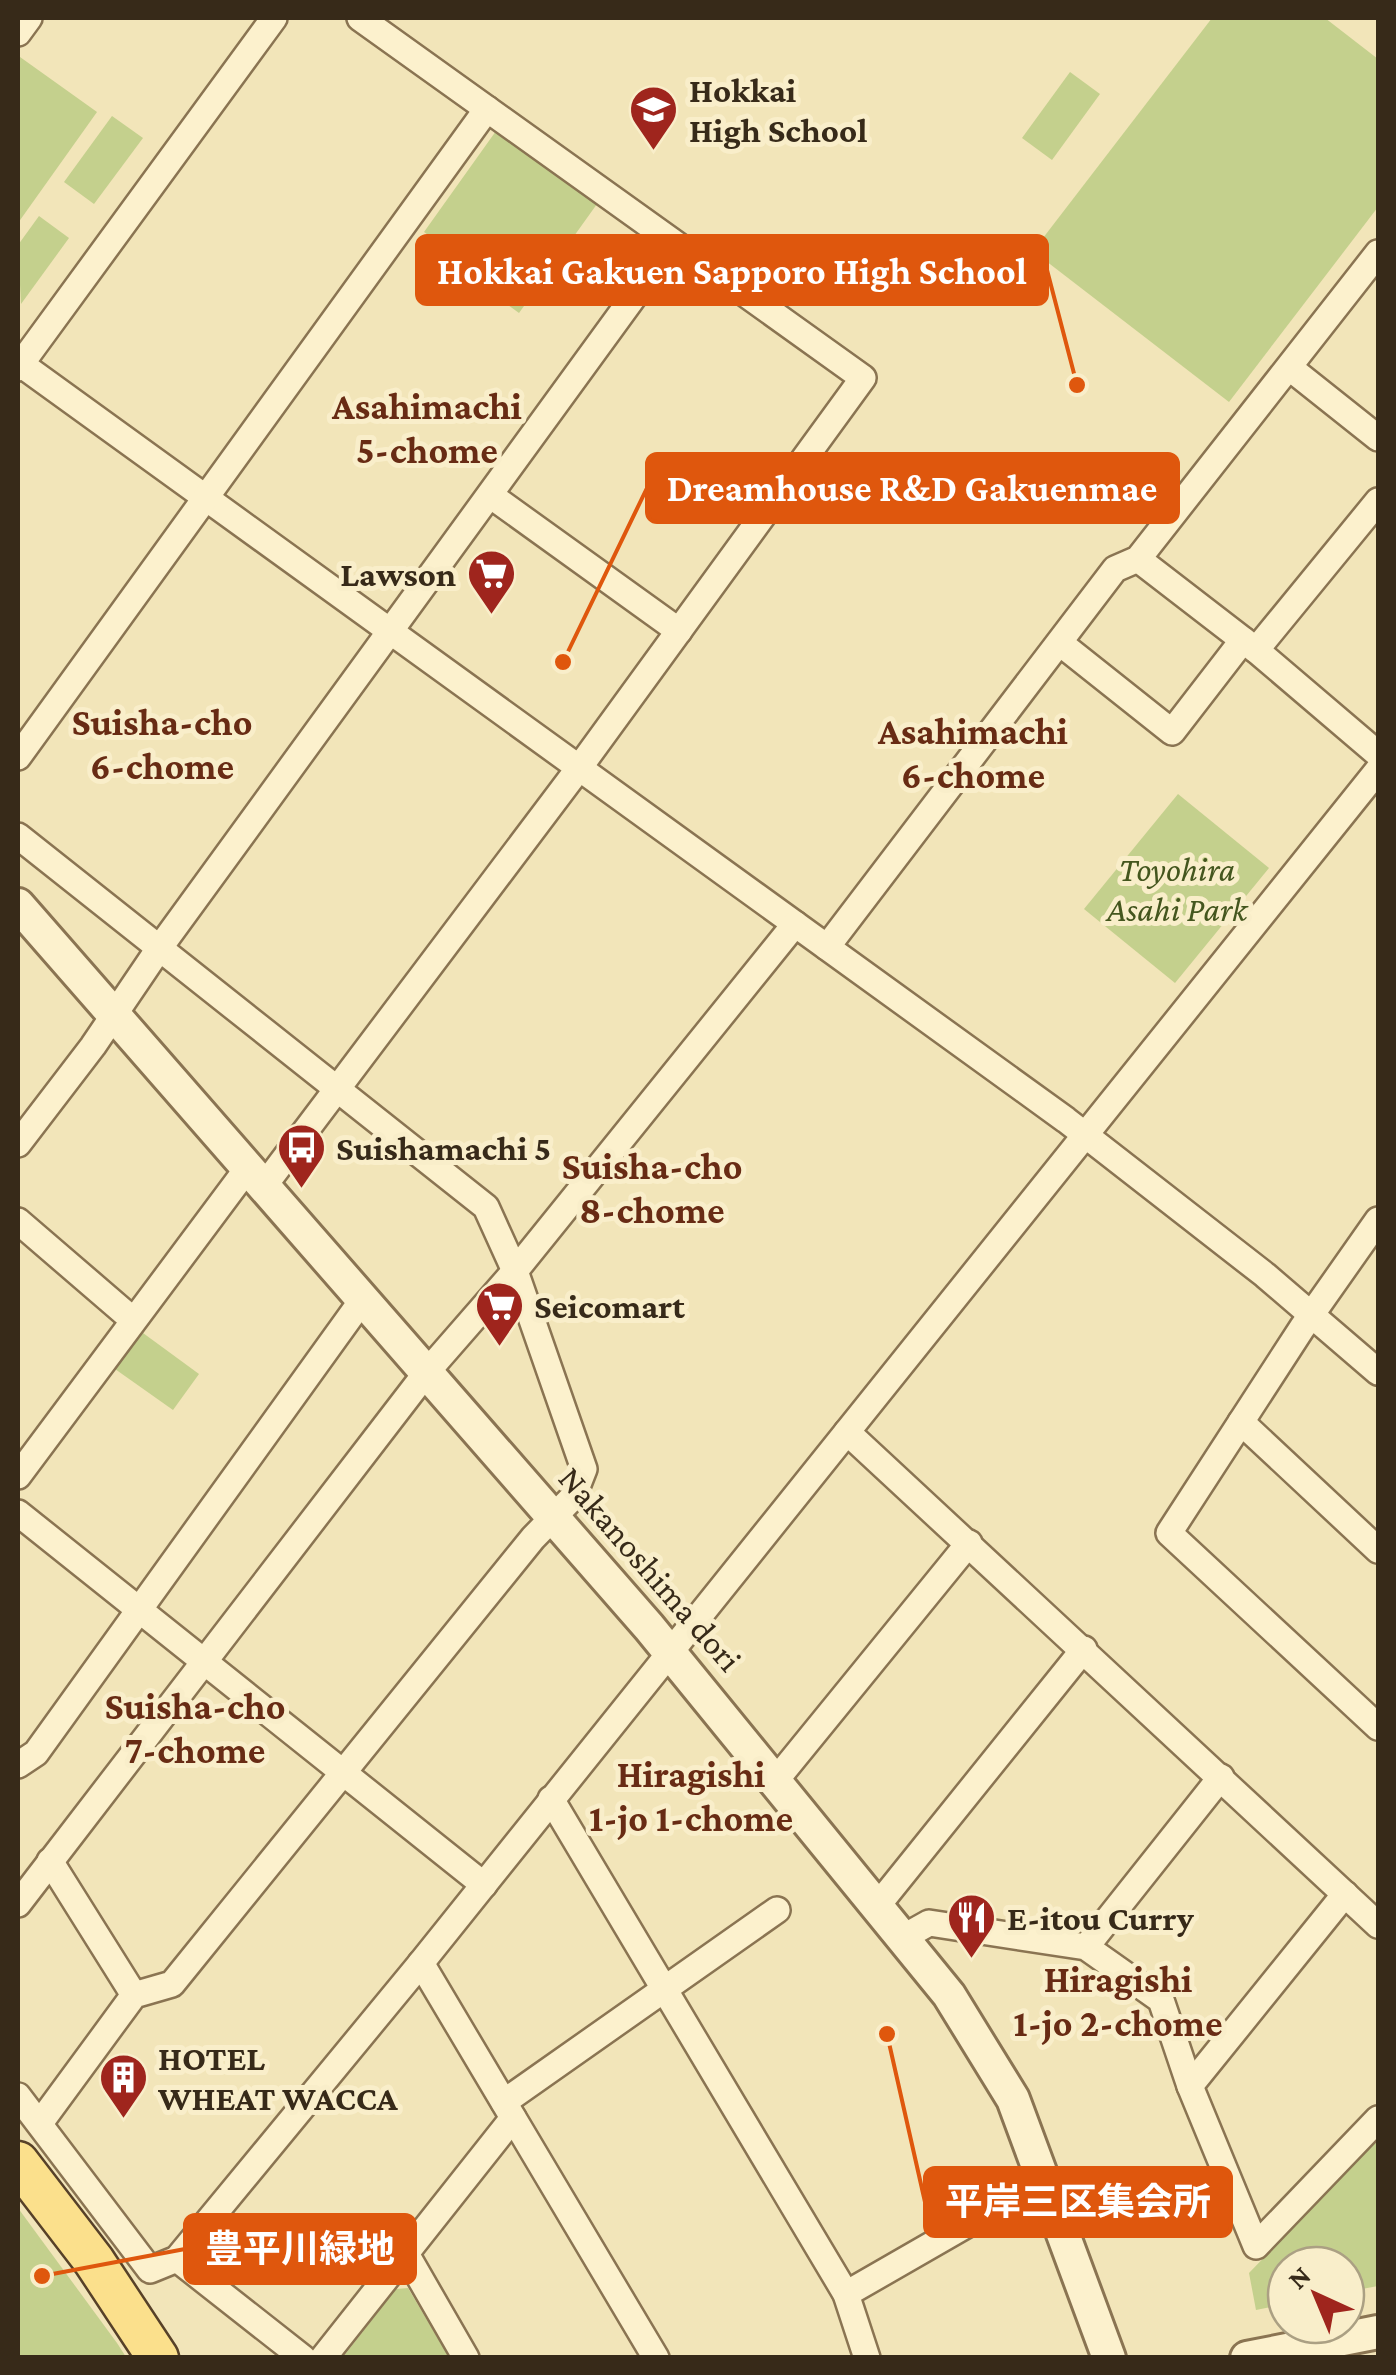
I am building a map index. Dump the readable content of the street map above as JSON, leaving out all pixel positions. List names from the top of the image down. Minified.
{"streets":{"street":["Nakanoshima dori"]},"districts":["Asahimachi 5-chome","Suisha-cho 6-chome","Asahimachi 6-chome","Suisha-cho 8-chome","Suisha-cho 7-chome","Hiragishi 1-jo 1-chome","Hiragishi 1-jo 2-chome"],"parks":["Toyohira Asahi Park"],"places":{"school or university":["Hokkai High School"],"other":["Hokkai Gakuen Sapporo High School","Dreamhouse R&D Gakuenmae","平岸三区集会所","豊平川緑地"],"supermarket":["Lawson","Seicomart"],"bus stop":["Suishamachi 5"],"restaurant":["E-itou Curry"],"building":["HOTEL WHEAT WACCA"]},"north":"top left"}
